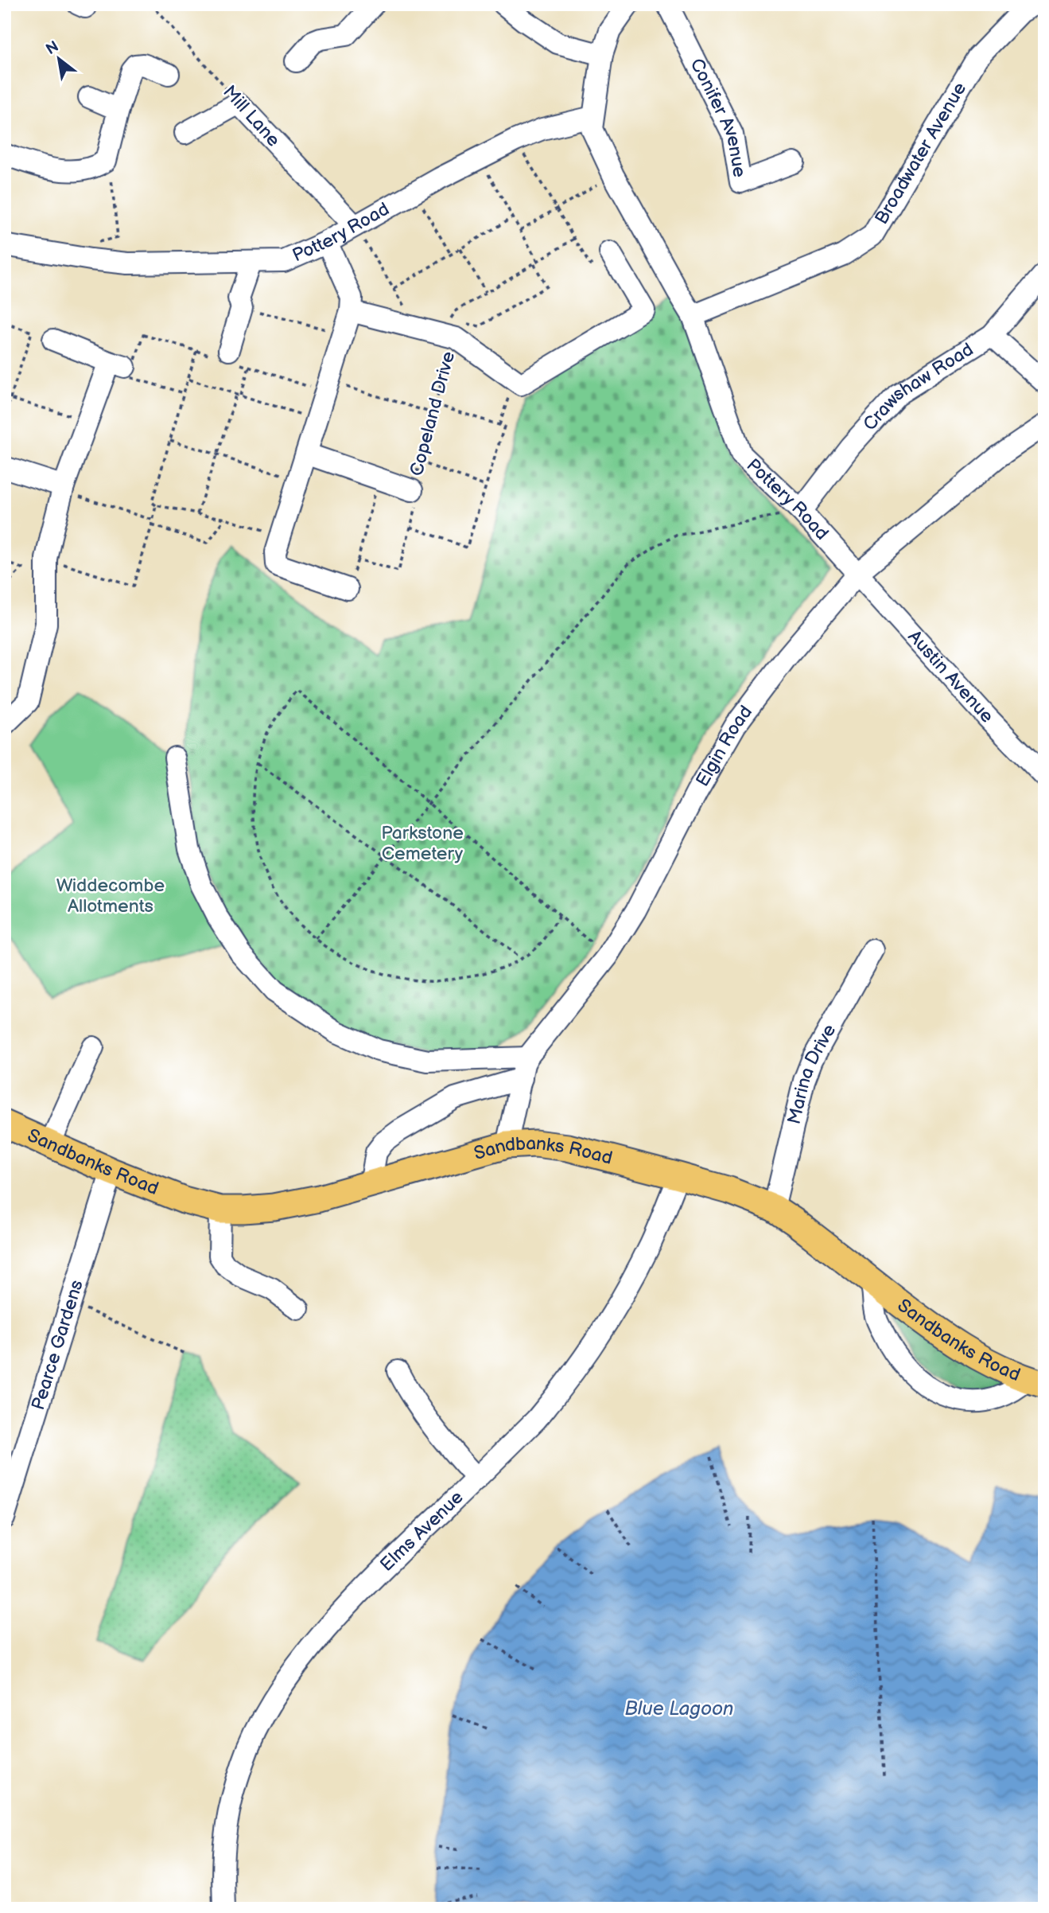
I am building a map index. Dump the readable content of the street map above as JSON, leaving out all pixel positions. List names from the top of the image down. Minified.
{"streets":{"main road":["Sandbanks Road"],"street":["Mill Lane","Conifer Avenue","Broadwater Avenue","Pottery Road","Crawshaw Road","Copeland Drive","Austin Avenue","Elgin Road","Marina Drive","Pearce Gardens","Elms Avenue"]},"crossings":[["Mill Lane","Pottery Road"],["Broadwater Avenue","Pottery Road"],["Pottery Road","Crawshaw Road"],["Pottery Road","Austin Avenue"],["Pottery Road","Elgin Road"],["Austin Avenue","Elgin Road"],["Elgin Road","Sandbanks Road"],["Marina Drive","Sandbanks Road"],["Sandbanks Road","Pearce Gardens"],["Sandbanks Road","Elms Avenue"]],"water":["Blue Lagoon"],"parks":["Parkstone Cemetery","Widdecombe Allotments"],"north":"top left"}
